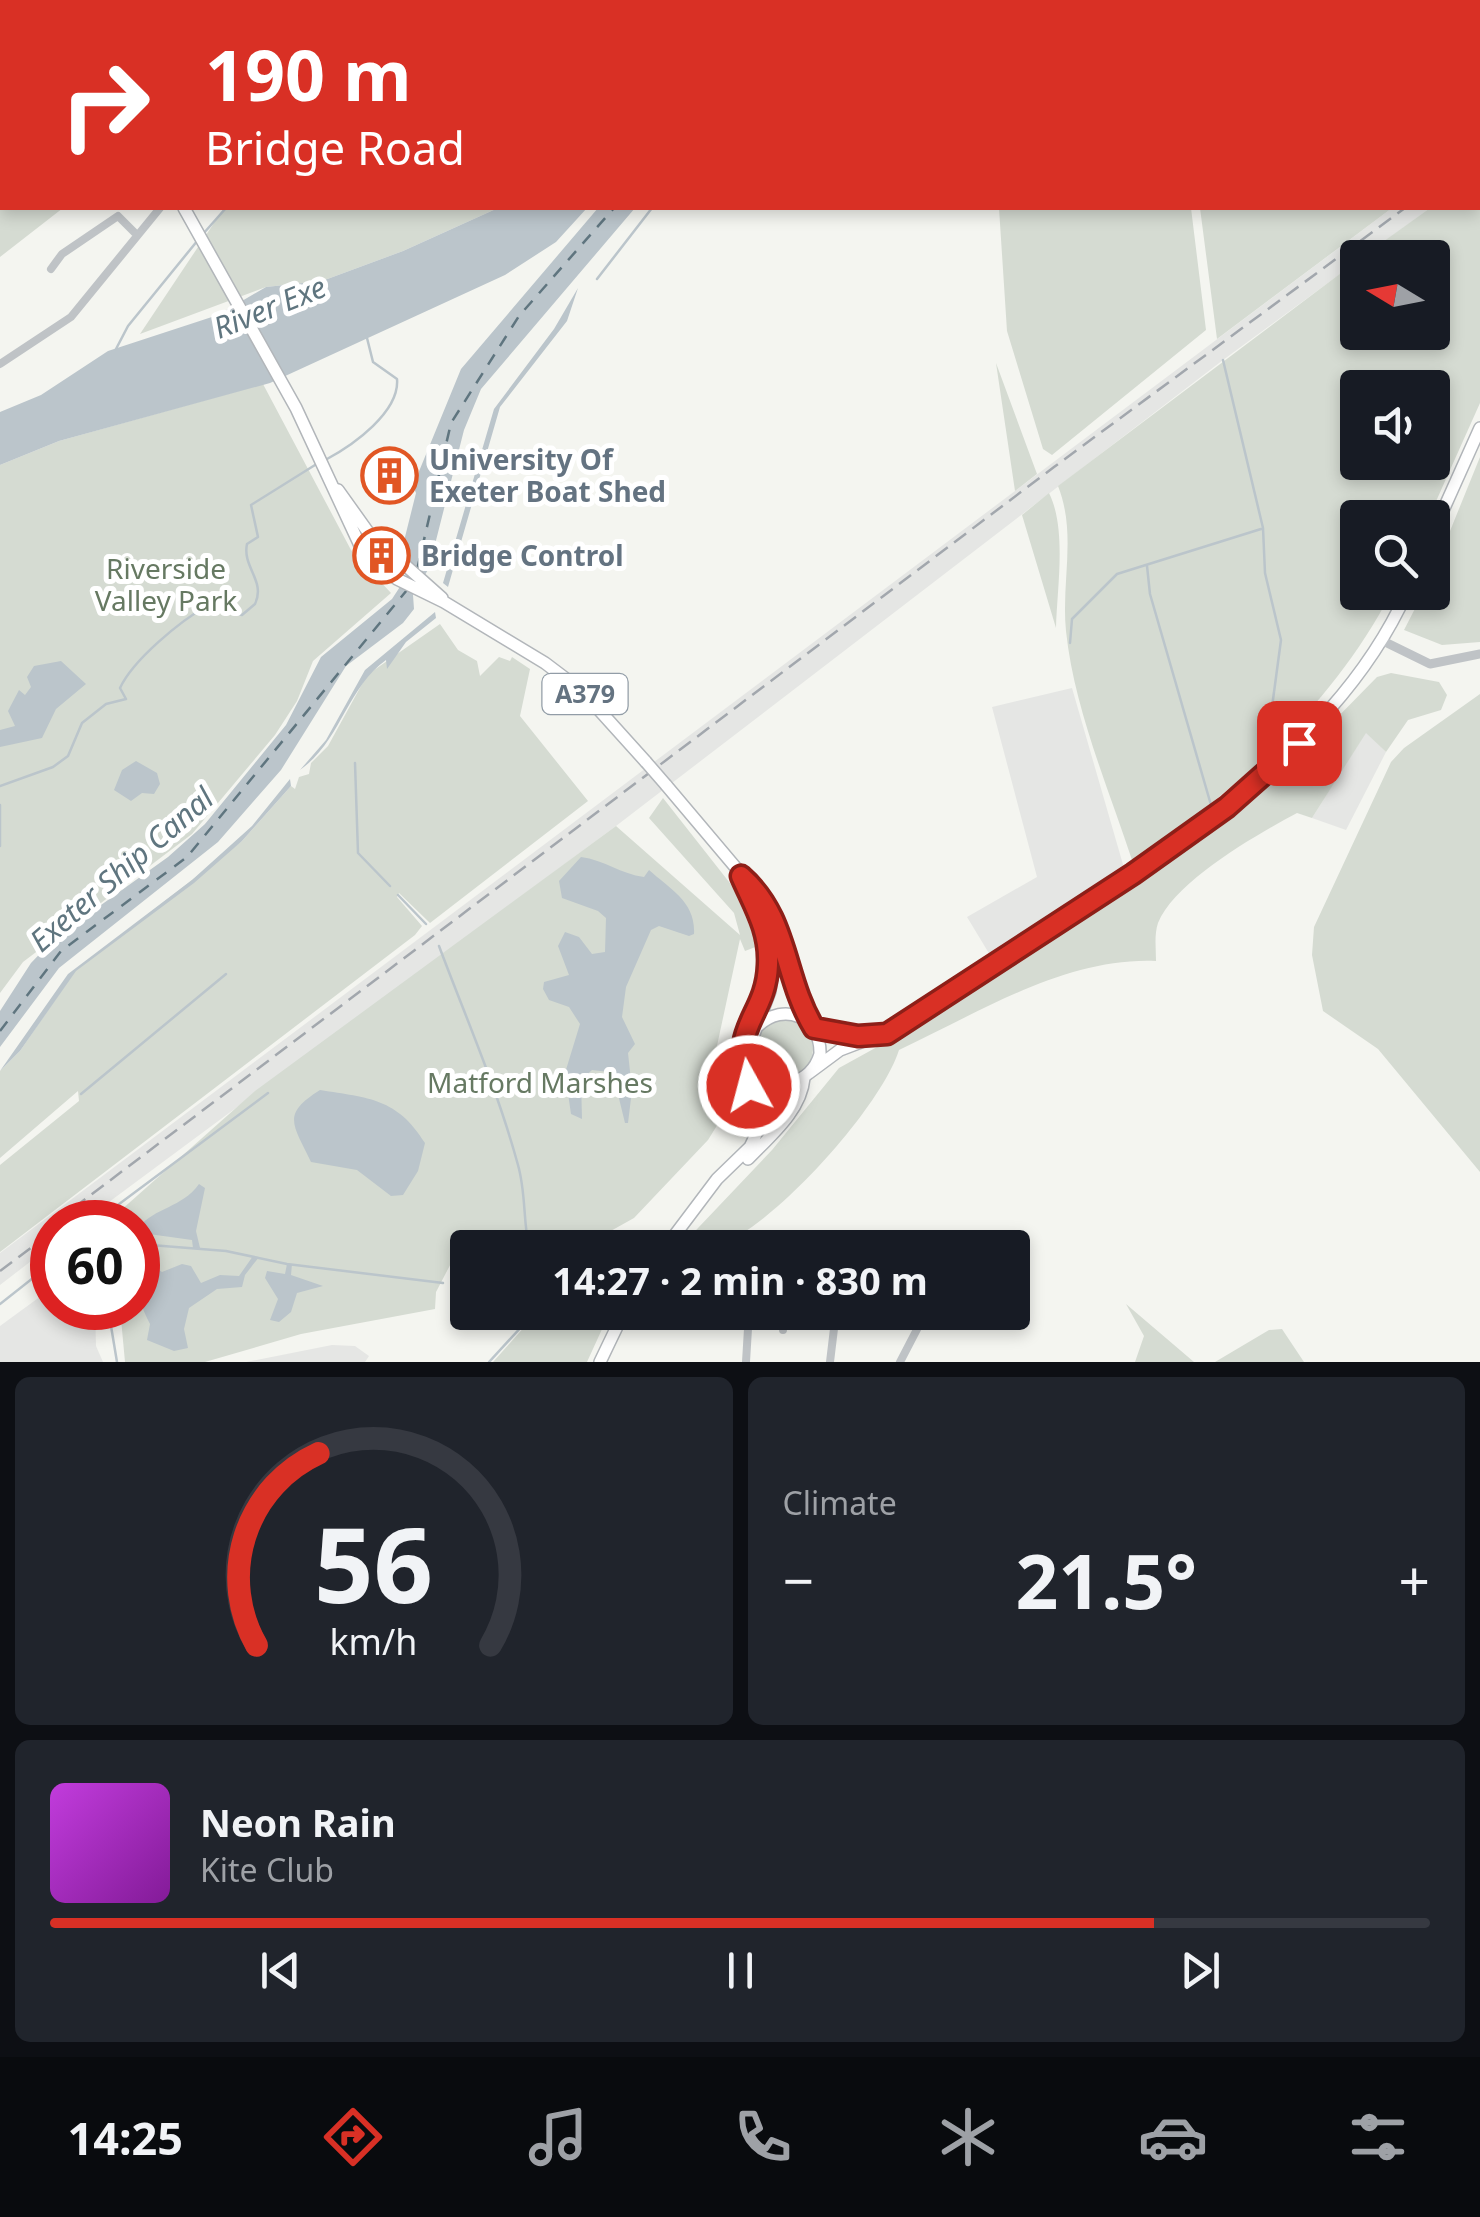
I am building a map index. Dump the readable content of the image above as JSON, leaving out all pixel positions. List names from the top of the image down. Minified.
{"streets":{"main road":["A379"]},"water":["River Exe","Exeter Ship Canal"],"parks":["Riverside Valley Park","Matford Marshes"],"places":{"building":["University Of Exeter Boat Shed","Bridge Control"]},"north":"left","page":{"turn":["190 m","Bridge Road"],"limit":"60","trip":"14:27 · 2 min · 830 m","tile":"Climate","heat":["−","21.5°","+"],"song":["Neon Rain","Kite Club"],"tabs":"14:25","gauge":["56","km/h"]}}
